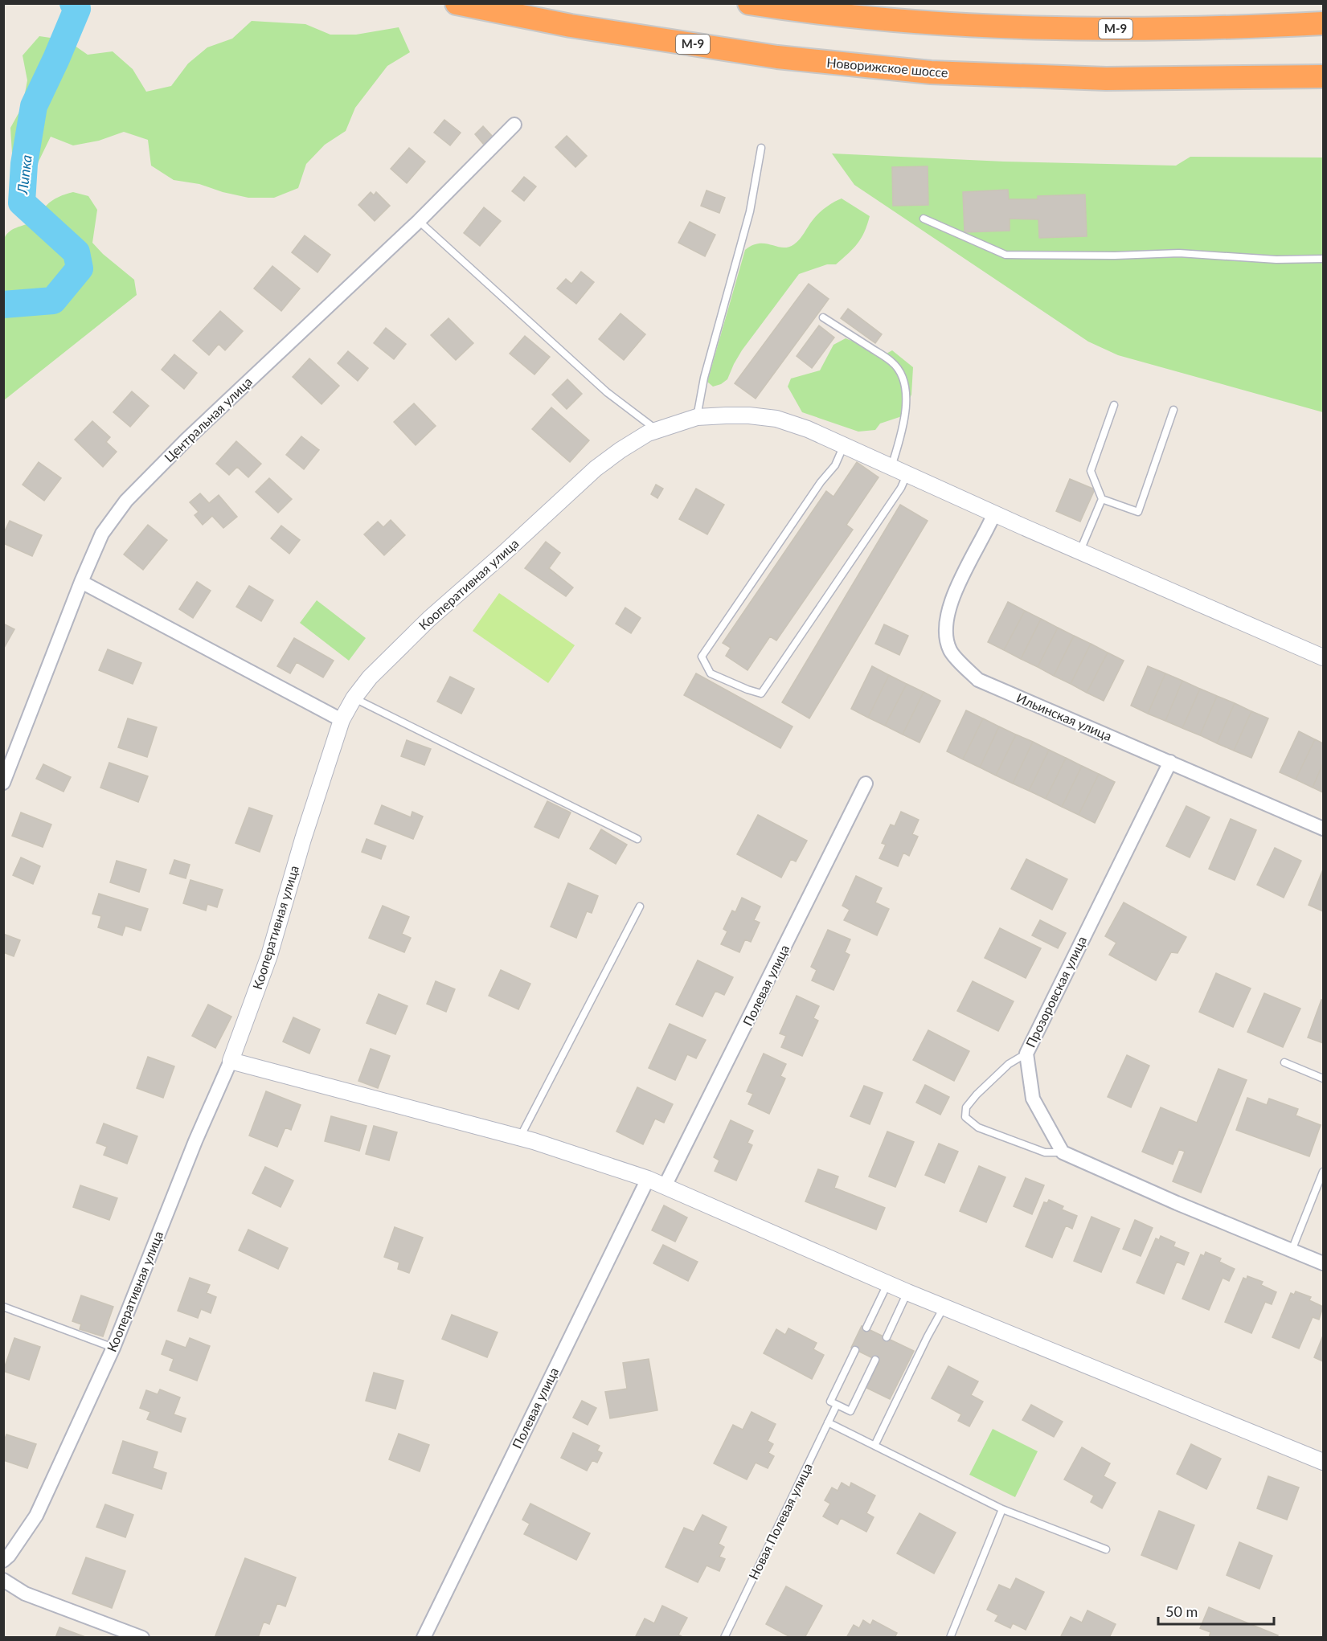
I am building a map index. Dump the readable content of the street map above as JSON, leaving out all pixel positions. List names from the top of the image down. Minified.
{"streets":{"highway":["М-9","Новорижское шоссе"],"street":["Центральная улица","Кооперативная улица","Ильинская улица","Полевая улица","Прозоровская улица"],"lane":["Новая Полевая улица"]},"crossings":[["Кооперативная улица","Ильинская улица"],["Ильинская улица","Прозоровская улица"]],"water":["Липка"],"scale_bar":"50 m"}
